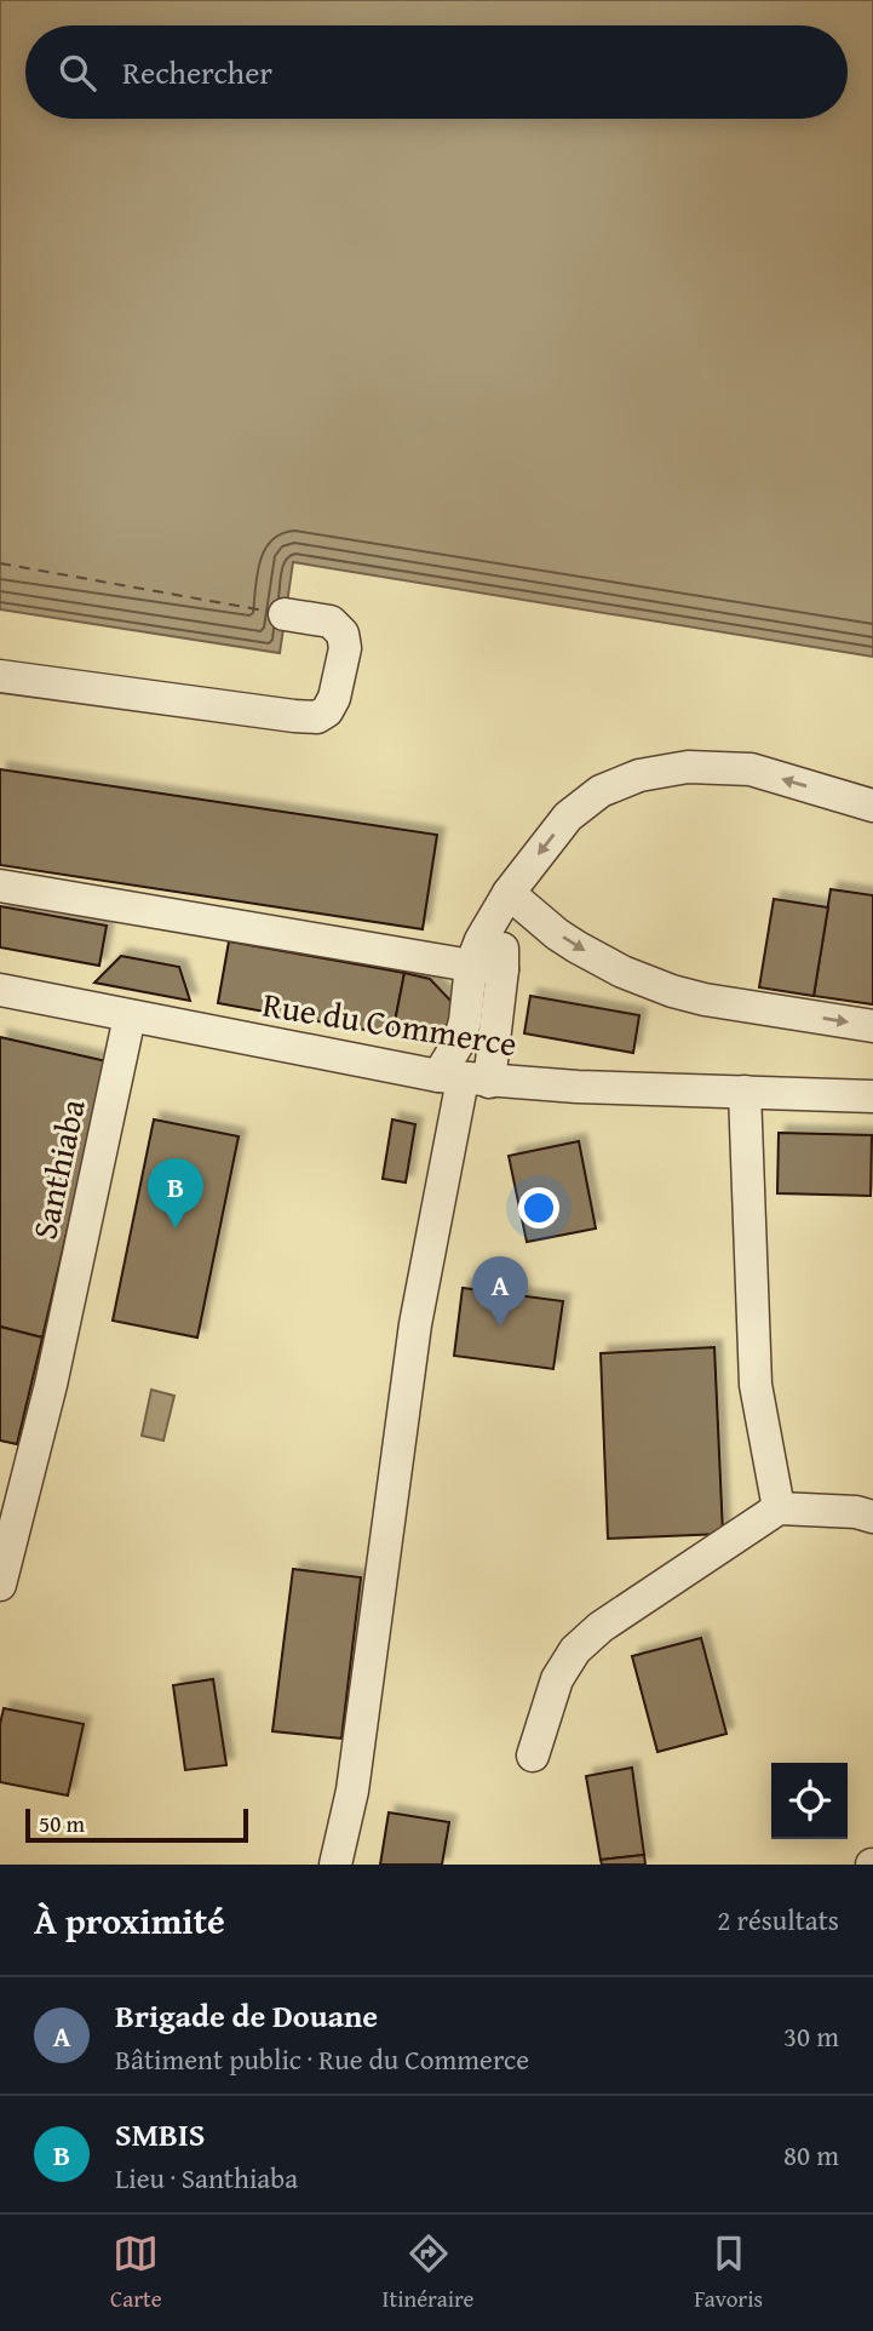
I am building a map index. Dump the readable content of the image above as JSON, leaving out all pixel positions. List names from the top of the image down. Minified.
{"streets":{"street":["Rue du Commerce","Santhiaba"]},"crossings":[["Rue du Commerce","Santhiaba"]],"scale_bar":"50 m","page":{"search":"Rechercher","pins":["B","A"],"scale":"50 m","heading":["À proximité","2 résultats"],"list":[{"mark":"A","name":"Brigade de Douane","note":"Bâtiment public · Rue du Commerce","value":"30 m"},{"mark":"B","name":"SMBIS","note":"Lieu · Santhiaba","value":"80 m"}],"nav":["Carte","Itinéraire","Favoris"]}}
